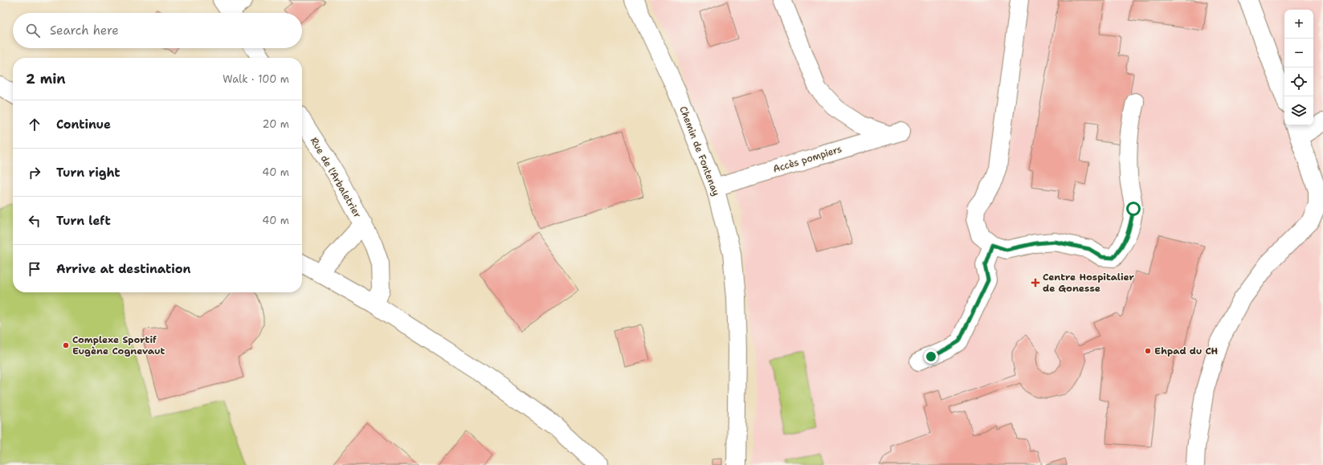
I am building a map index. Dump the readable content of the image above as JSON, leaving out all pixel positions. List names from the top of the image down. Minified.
{"streets":{"street":["Chemin de Fontenay","Accès pompiers","Rue de l'Arbaletrier"]},"crossings":[["Chemin de Fontenay","Accès pompiers"]],"places":{"health":["Centre Hospitalier de Gonesse"],"other":["Complexe Sportif Eugène Cognevaut","Ehpad du CH"]},"page":{"map_buttons":["+","−"],"search":"Search here","heading":["2 min","Walk · 100 m"],"list":[["Continue","20 m"],["Turn right","40 m"],["Turn left","40 m"],"Arrive at destination"]}}
